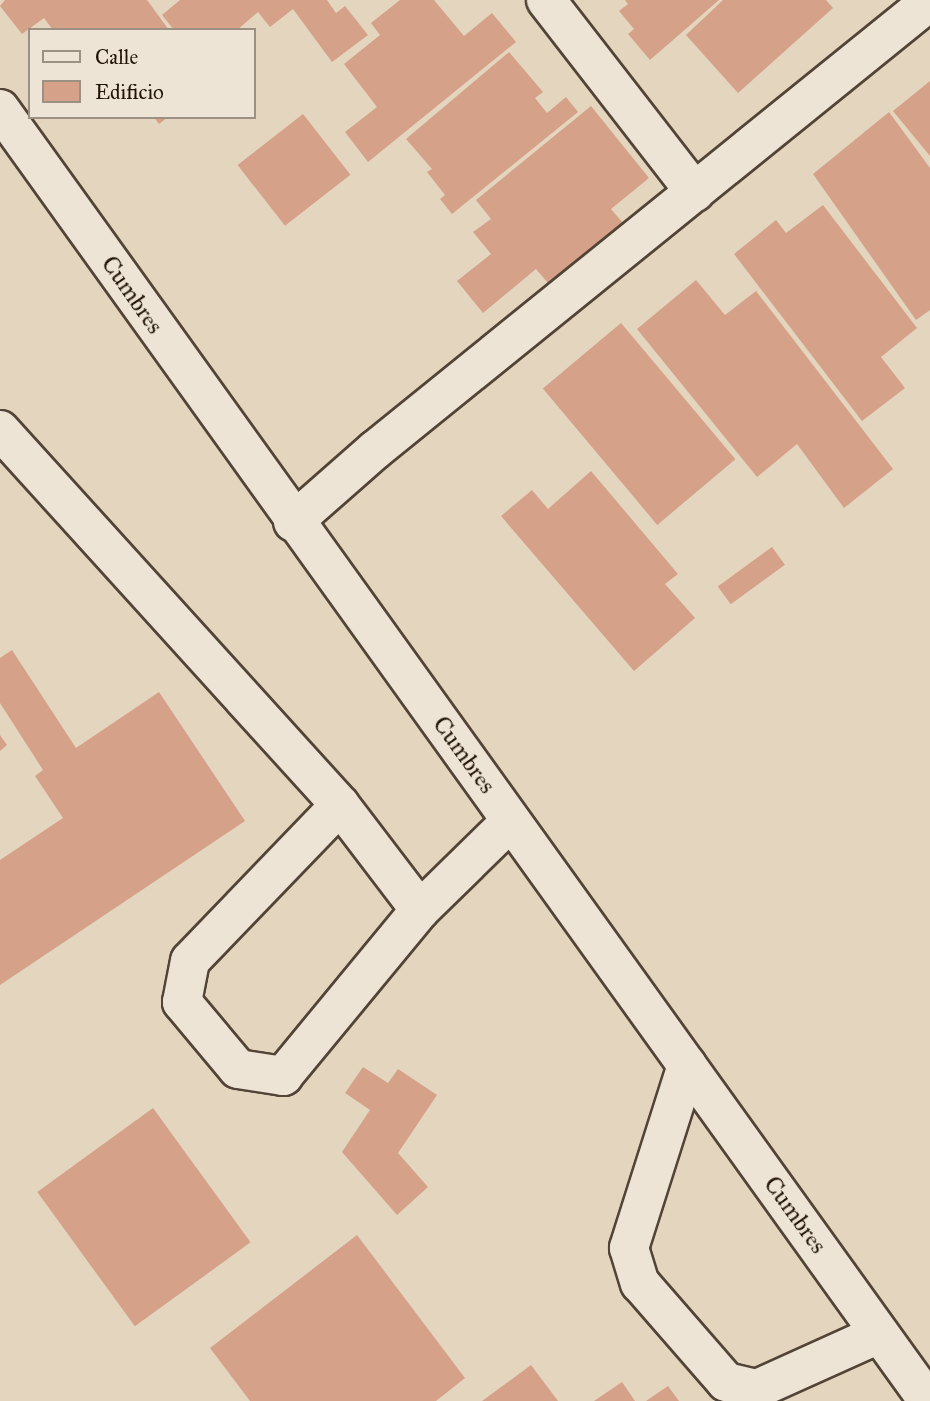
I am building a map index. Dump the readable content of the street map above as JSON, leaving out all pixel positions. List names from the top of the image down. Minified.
{"streets":{"street":["Cumbres"]},"legend":["Calle","Edificio"]}
